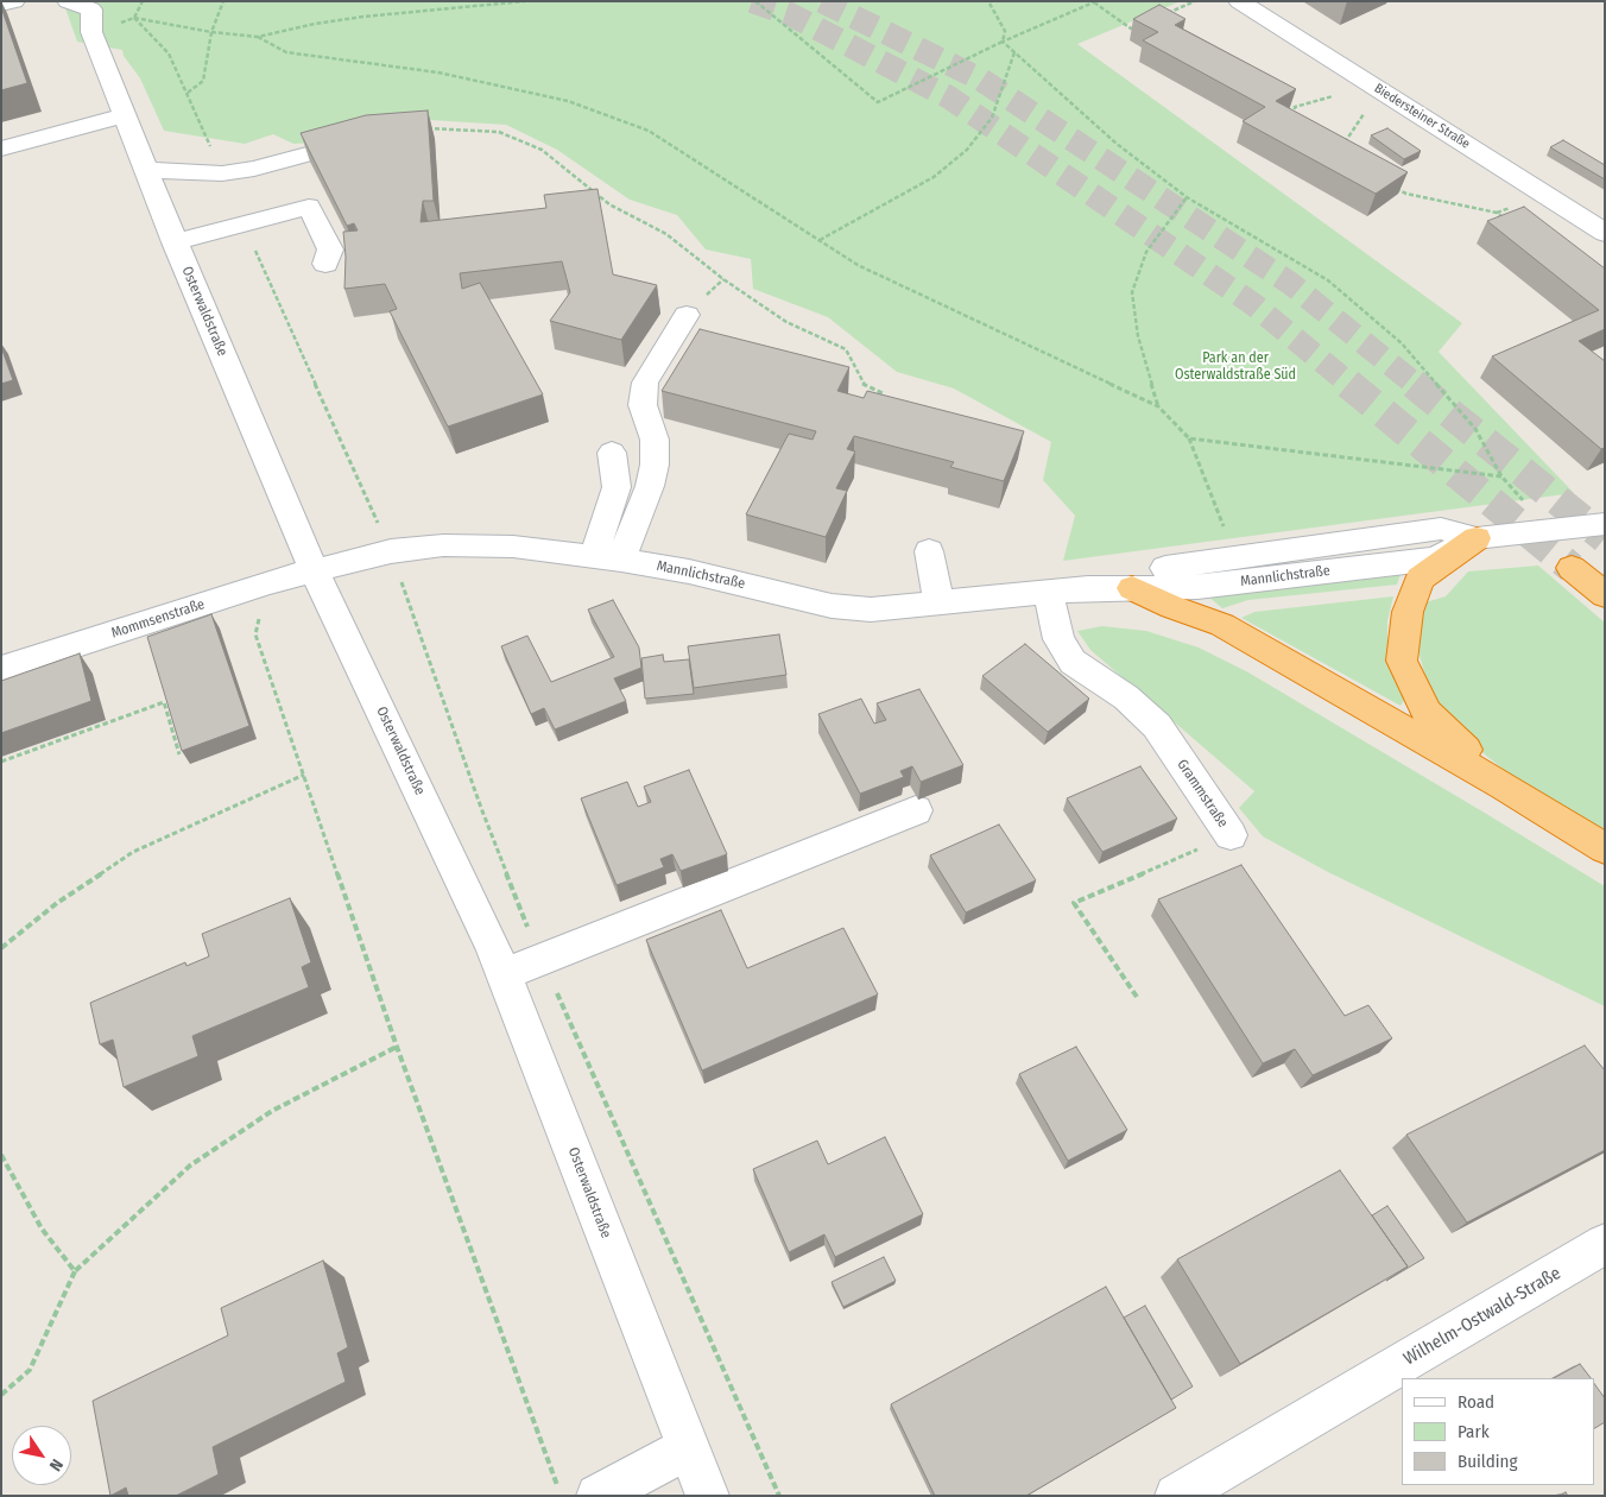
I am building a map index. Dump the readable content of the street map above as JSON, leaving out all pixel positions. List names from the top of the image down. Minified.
{"streets":{"street":["Biedersteiner Straße","Osterwaldstraße","Mannlichstraße","Mommsenstraße","Grammstraße","Wilhelm-Ostwald-Straße"]},"crossings":[["Osterwaldstraße","Mannlichstraße"],["Osterwaldstraße","Mommsenstraße"],["Mannlichstraße","Mommsenstraße"],["Mannlichstraße","Grammstraße"]],"parks":["Park an der Osterwaldstraße Süd"],"legend":["Road","Park","Building"],"north":"bottom right"}
